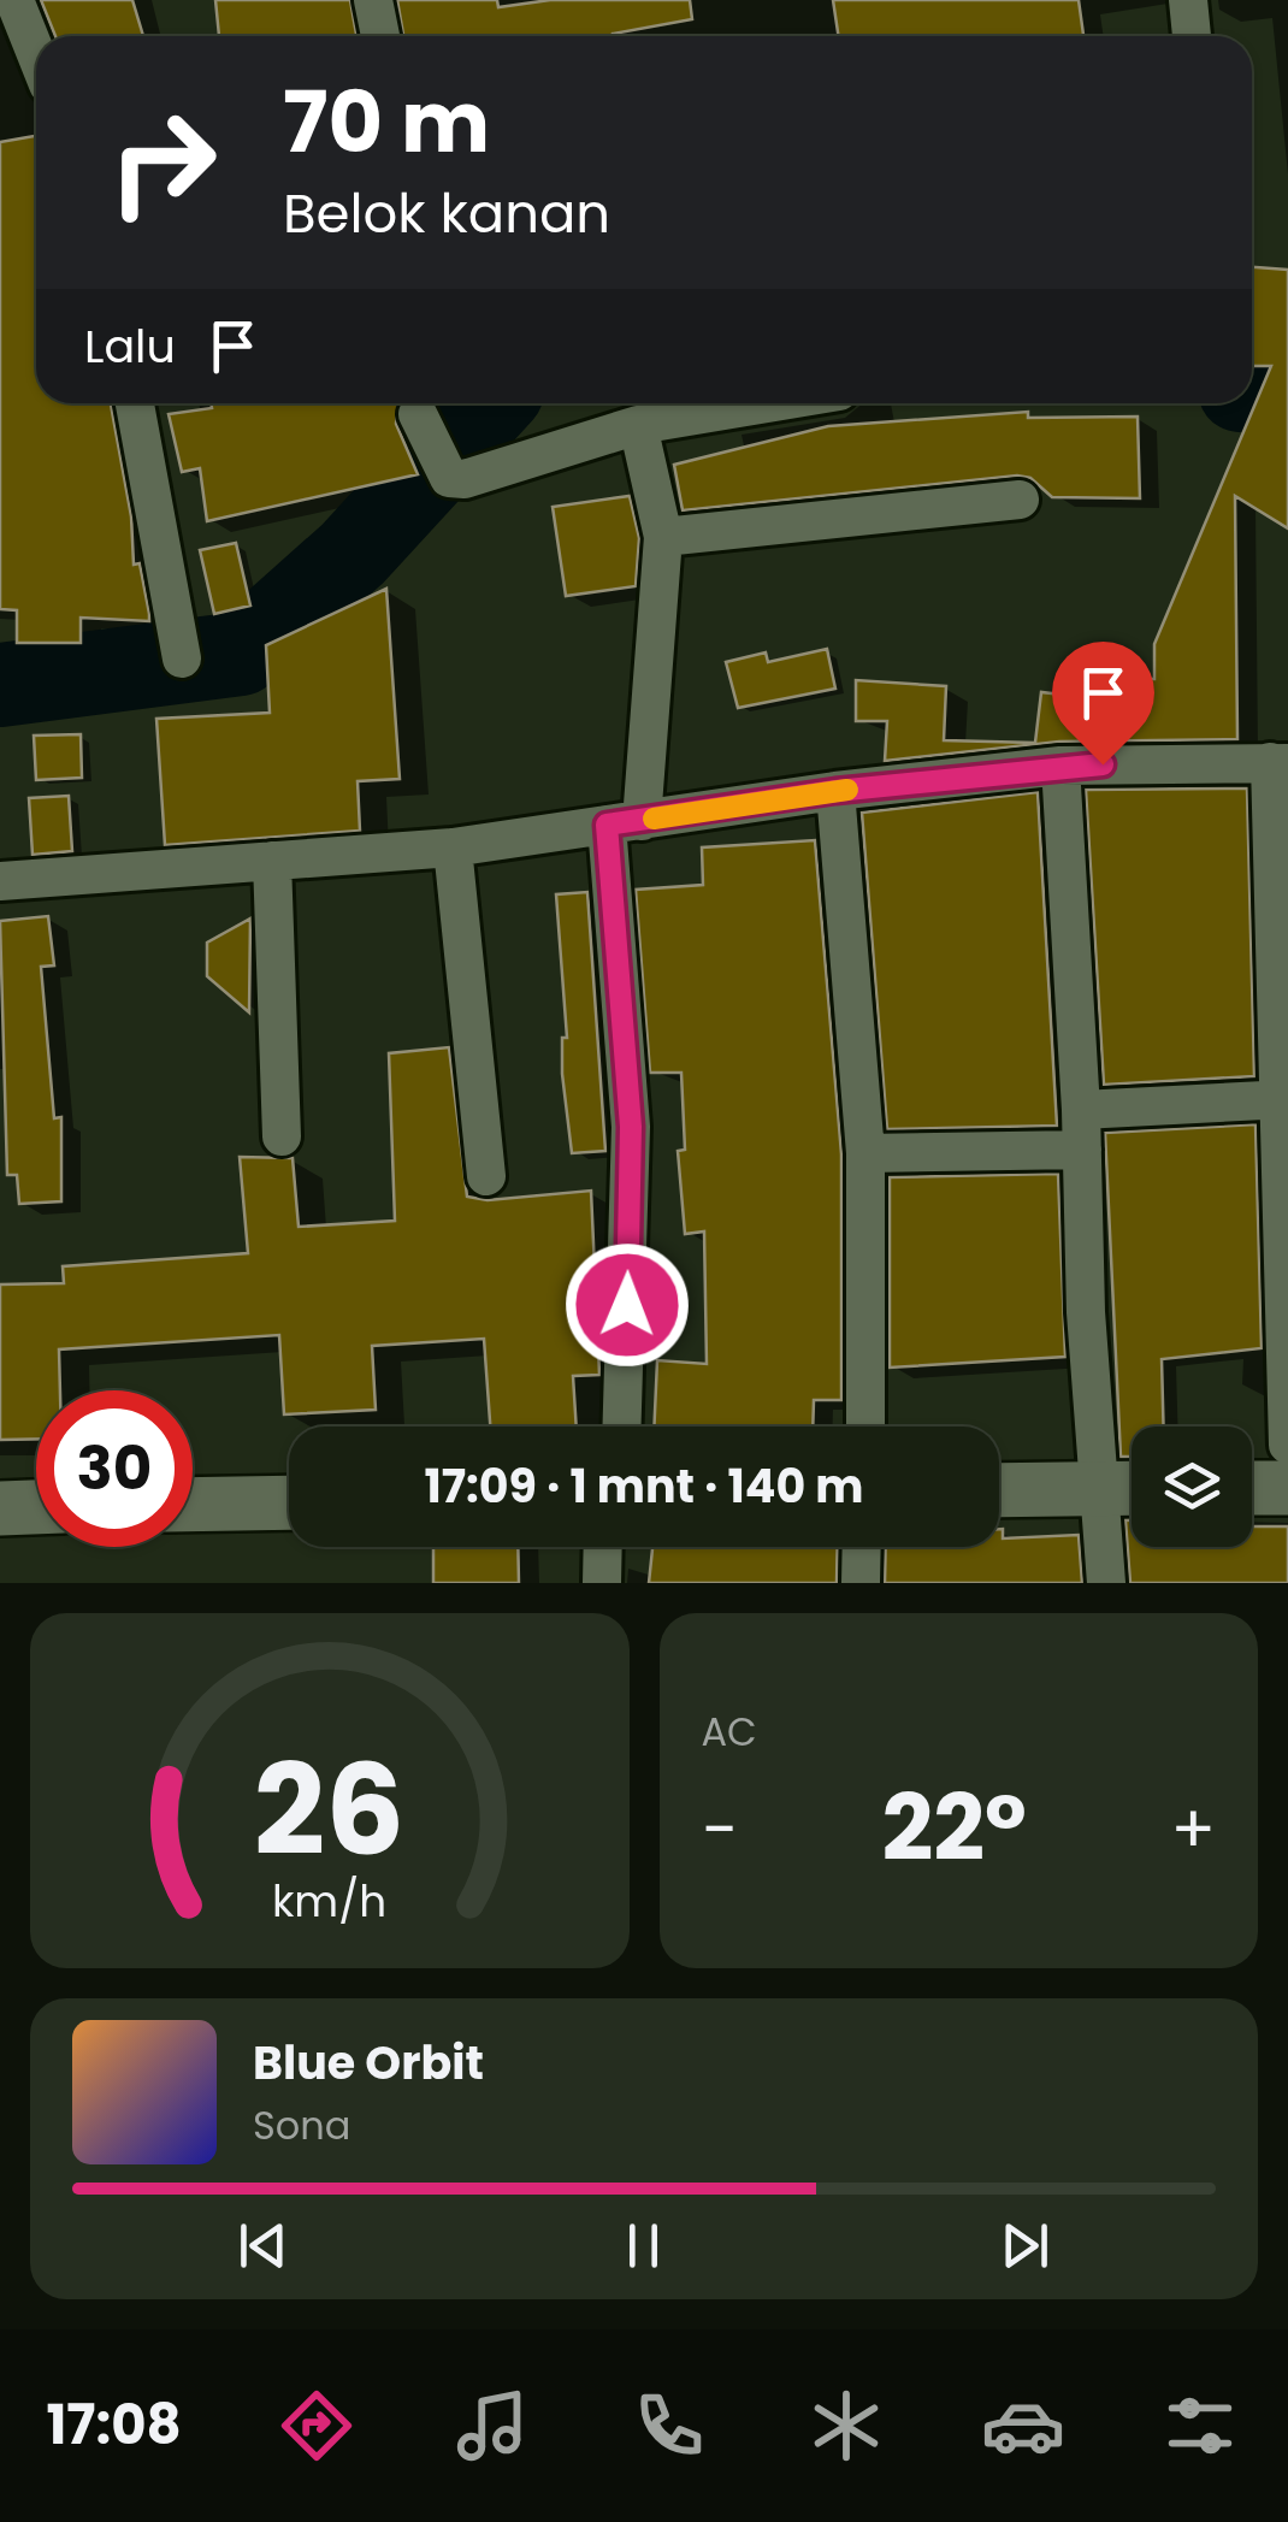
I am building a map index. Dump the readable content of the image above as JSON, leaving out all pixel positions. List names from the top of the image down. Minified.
{"page":{"turn":["70 m","Belok kanan"],"then":"Lalu","limit":"30","trip":"17:09 · 1 mnt · 140 m","tile":"AC","heat":["−","22°","+"],"song":["Blue Orbit","Sona"],"tabs":"17:08","gauge":["26","km/h"]}}
